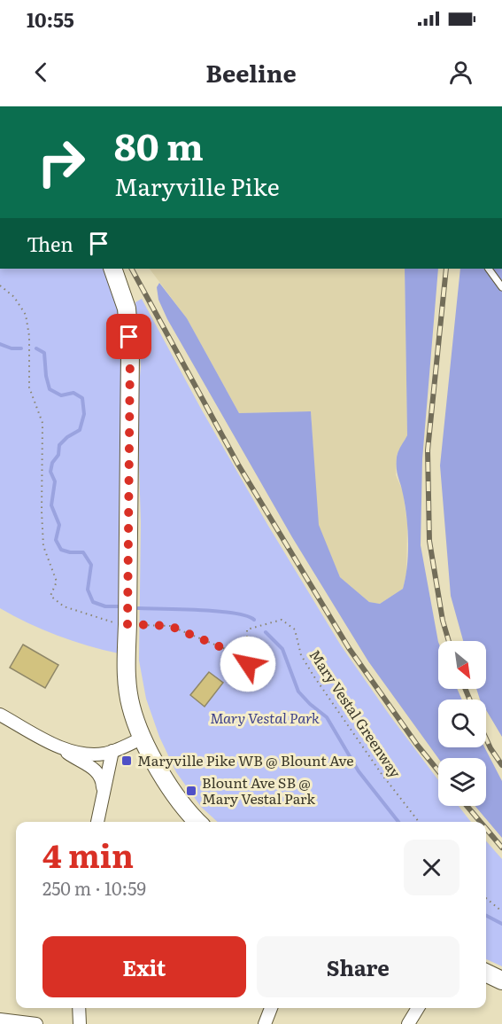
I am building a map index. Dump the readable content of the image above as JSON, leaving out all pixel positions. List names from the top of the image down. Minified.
{"streets":{"path":["Mary Vestal Greenway"]},"parks":["Mary Vestal Park"],"places":{"transit":["Maryville Pike WB @ Blount Ave","Blount Ave SB @ Mary Vestal Park"]},"north":"bottom right","page":{"status":"10:55","header":"Beeline","turn":["80 m","Maryville Pike"],"then":"Then","heading":["4 min","250 m · 10:59"],"buttons":["Exit","Share"]}}
